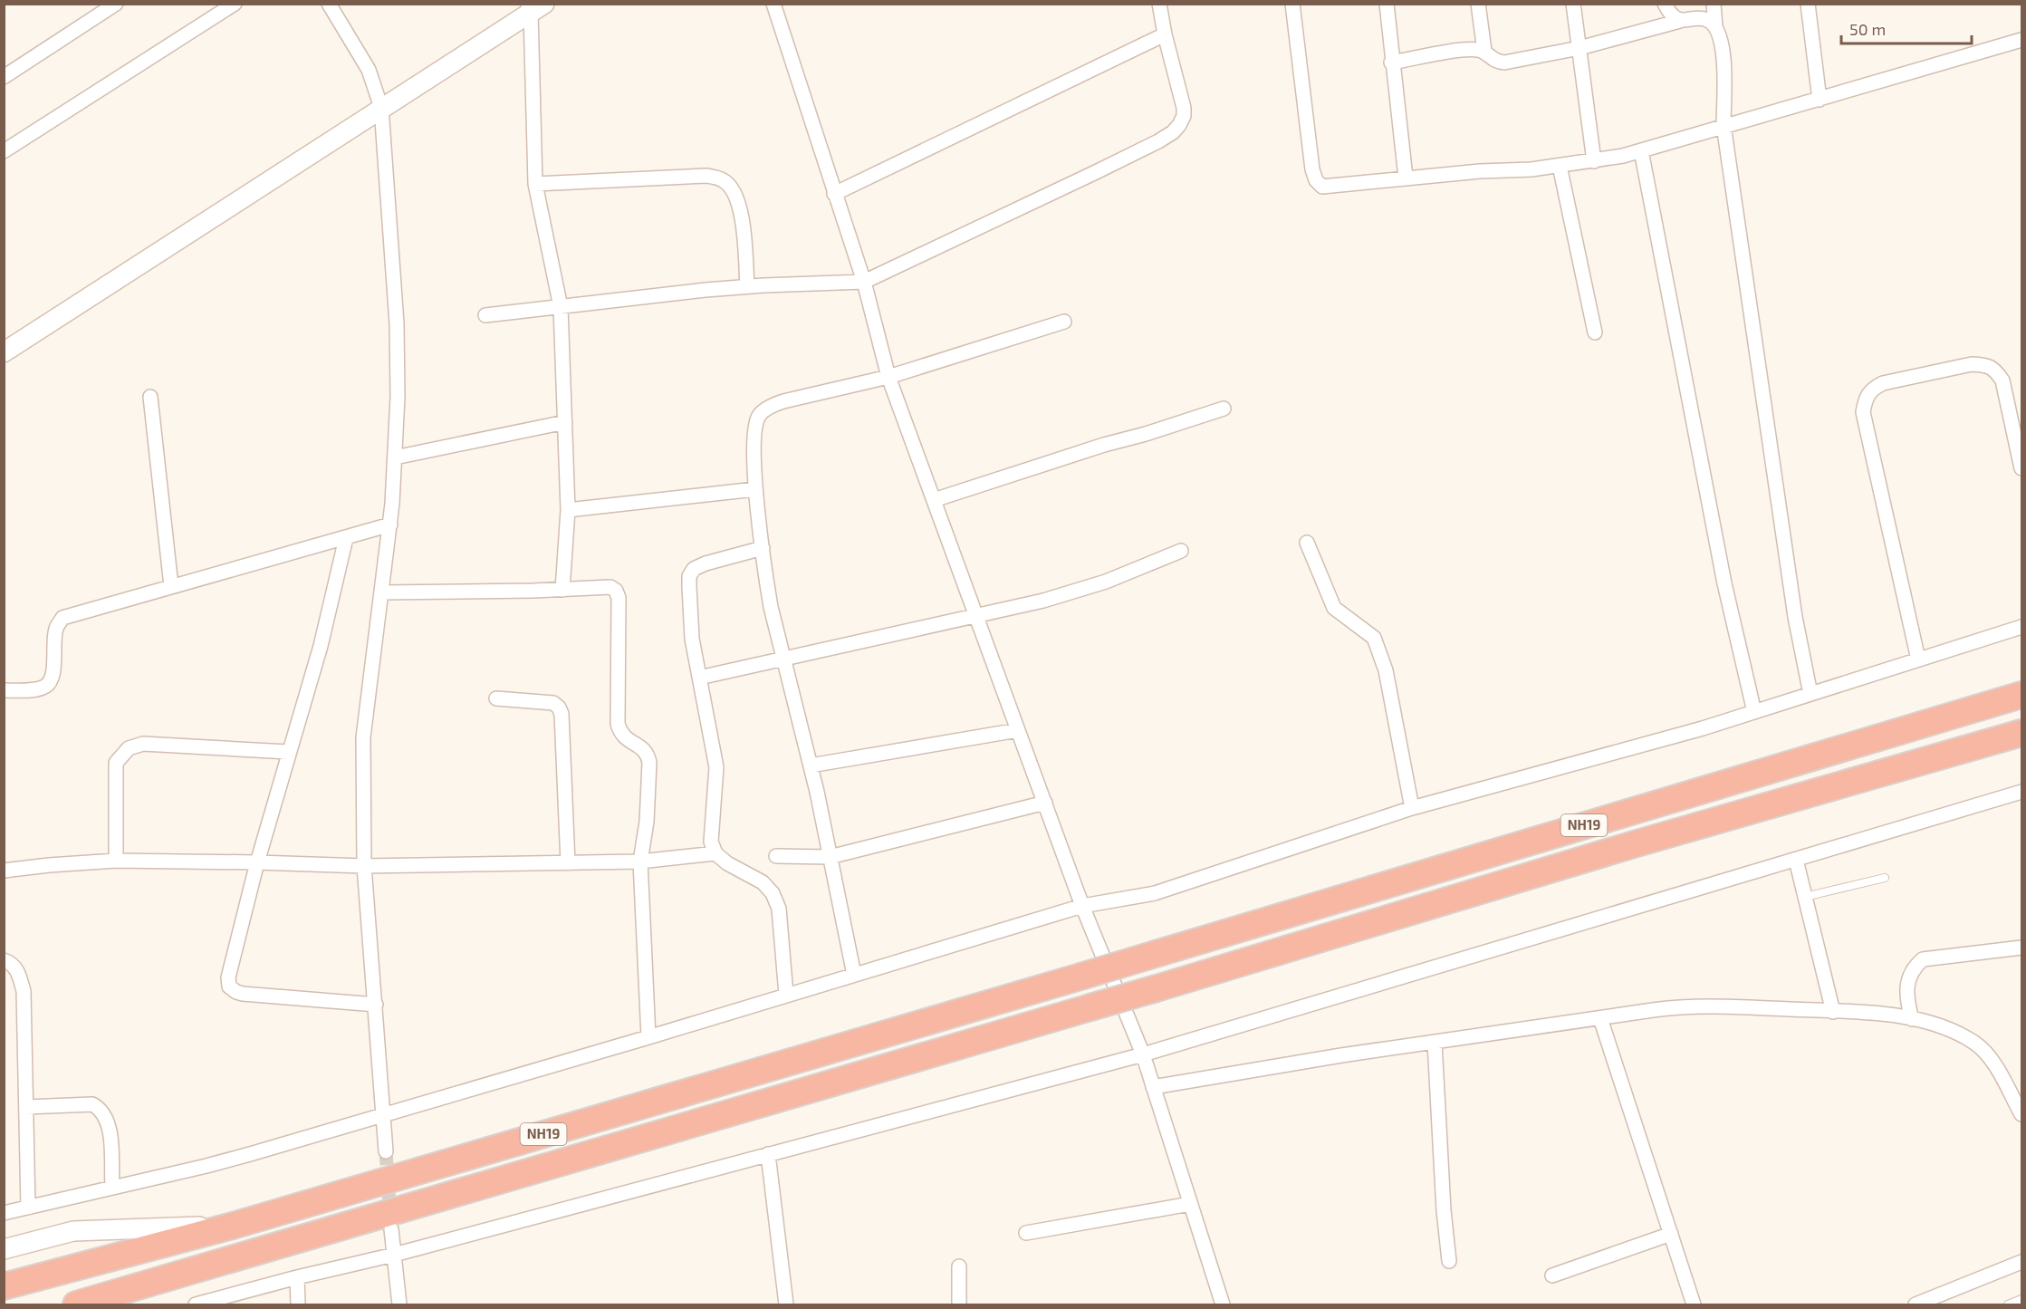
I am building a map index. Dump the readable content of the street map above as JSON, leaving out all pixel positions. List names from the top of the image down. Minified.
{"streets":{"highway":["NH19"]},"scale_bar":"50 m"}
